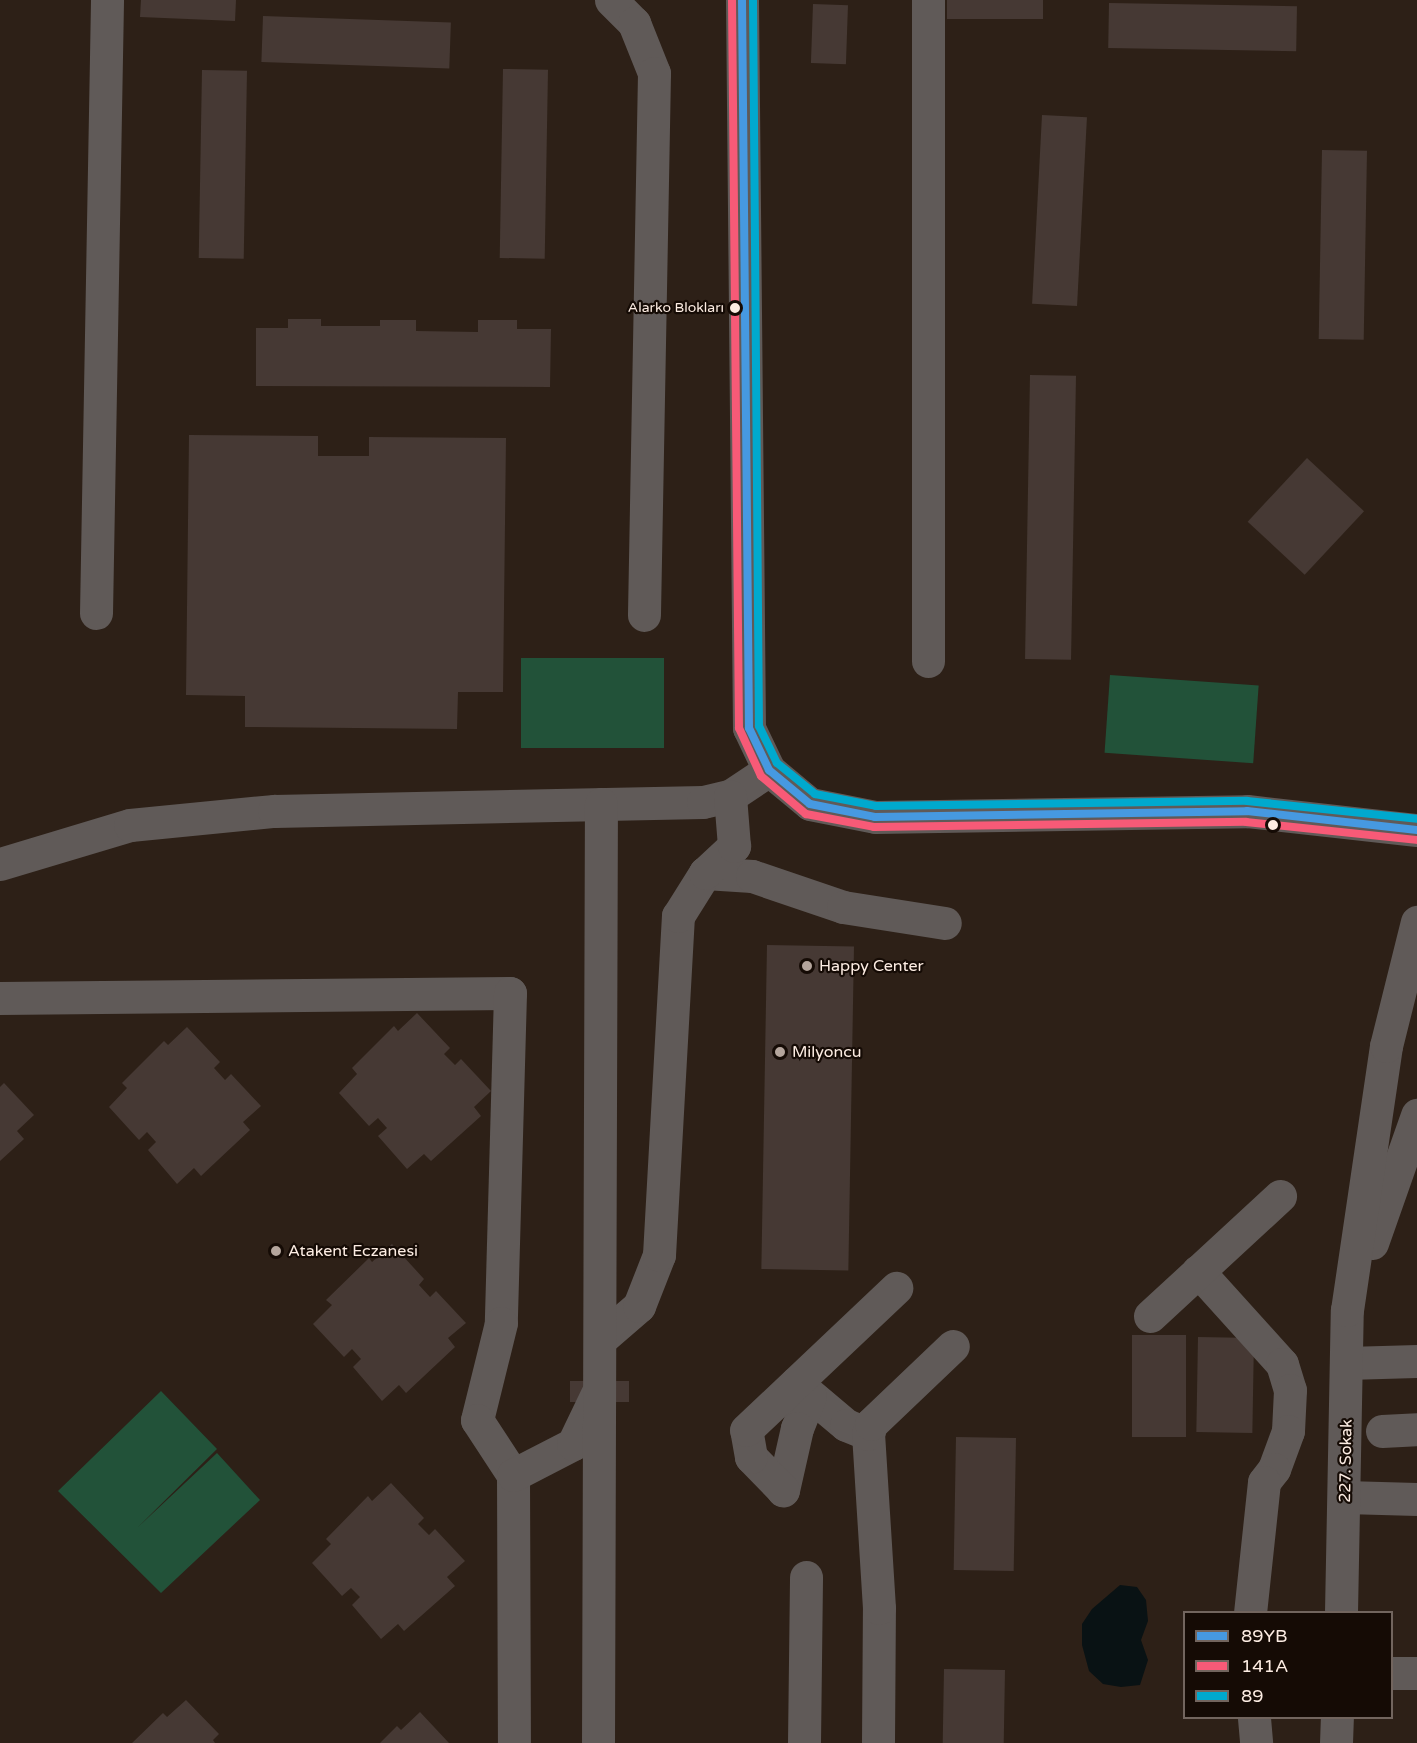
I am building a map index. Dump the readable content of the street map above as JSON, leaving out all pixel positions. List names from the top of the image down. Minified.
{"streets":{"street":["227. Sokak"]},"places":["Alarko Blokları","Happy Center","Milyoncu","Atakent Eczanesi"],"lines":["transit line 89YB","transit line 141A","transit line 89"],"legend":["89YB","141A","89"]}
